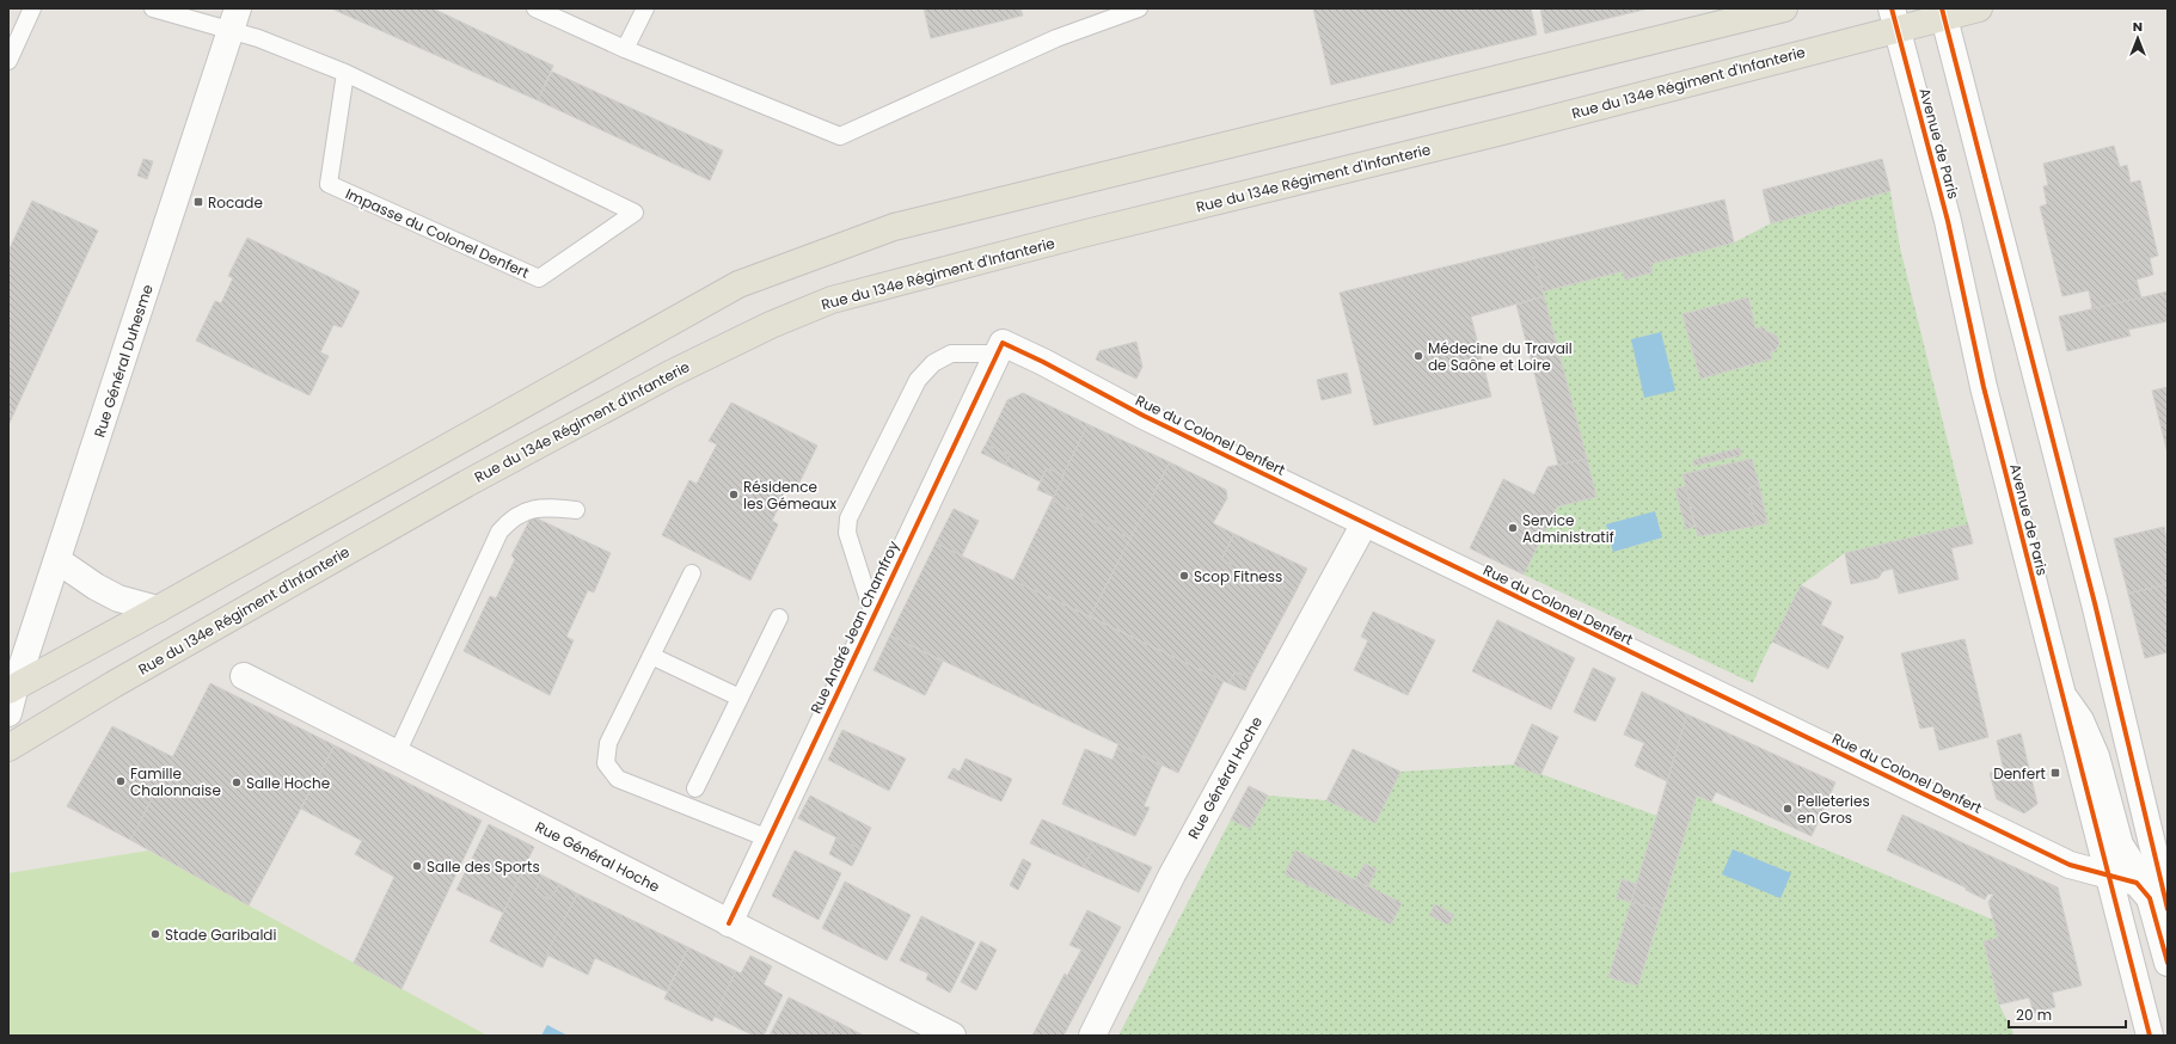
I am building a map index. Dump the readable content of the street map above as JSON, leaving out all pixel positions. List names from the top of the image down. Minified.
{"streets":{"main road":["Rue du 134e Régiment d'Infanterie"],"street":["Avenue de Paris","Rue Général Duhesme","Rue du Colonel Denfert","Rue André Jean Chamfroy","Rue Général Hoche"],"lane":["Impasse du Colonel Denfert"]},"crossings":[["Rue du 134e Régiment d'Infanterie","Avenue de Paris"],["Avenue de Paris","Rue du Colonel Denfert"],["Impasse du Colonel Denfert","Rue Général Duhesme"],["Rue du Colonel Denfert","Rue André Jean Chamfroy"],["Rue du Colonel Denfert","Rue Général Hoche"],["Rue André Jean Chamfroy","Rue Général Hoche"]],"places":{"transit":["Rocade","Denfert"],"other":["Médecine du Travail de Saône et Loire","Résidence les Gémeaux","Service Administratif","Scop Fitness","Famille Chalonnaise","Salle Hoche","Pelleteries en Gros","Salle des Sports","Stade Garibaldi"]},"scale_bar":"20 m","north":"top"}
